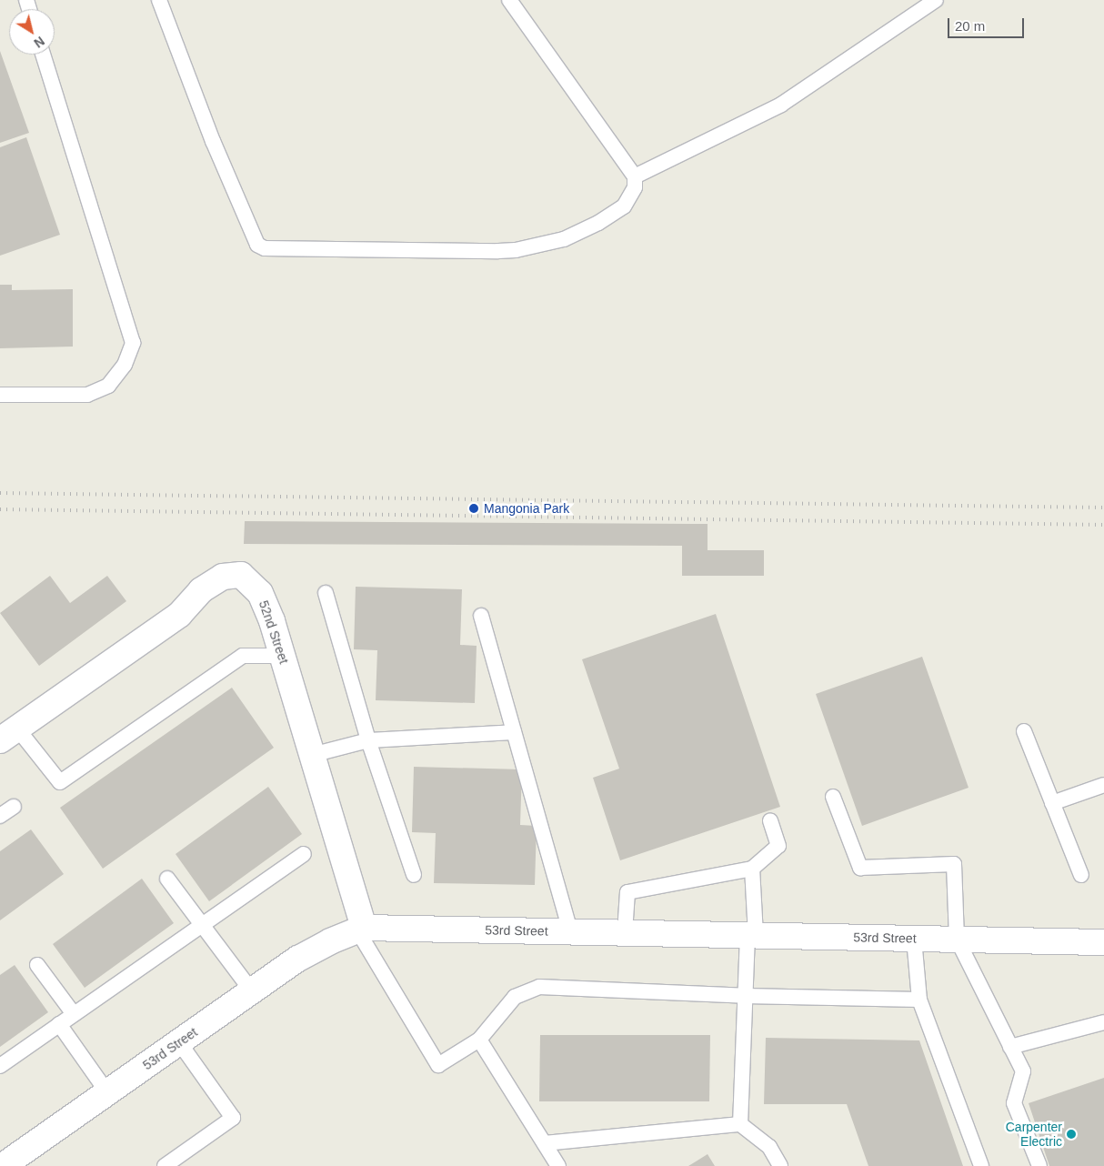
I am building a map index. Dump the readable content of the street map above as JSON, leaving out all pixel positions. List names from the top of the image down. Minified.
{"streets":{"street":["52nd Street","53rd Street"]},"crossings":[["52nd Street","53rd Street"]],"places":["Mangonia Park","Carpenter Electric"],"scale_bar":"20 m","north":"bottom right"}
